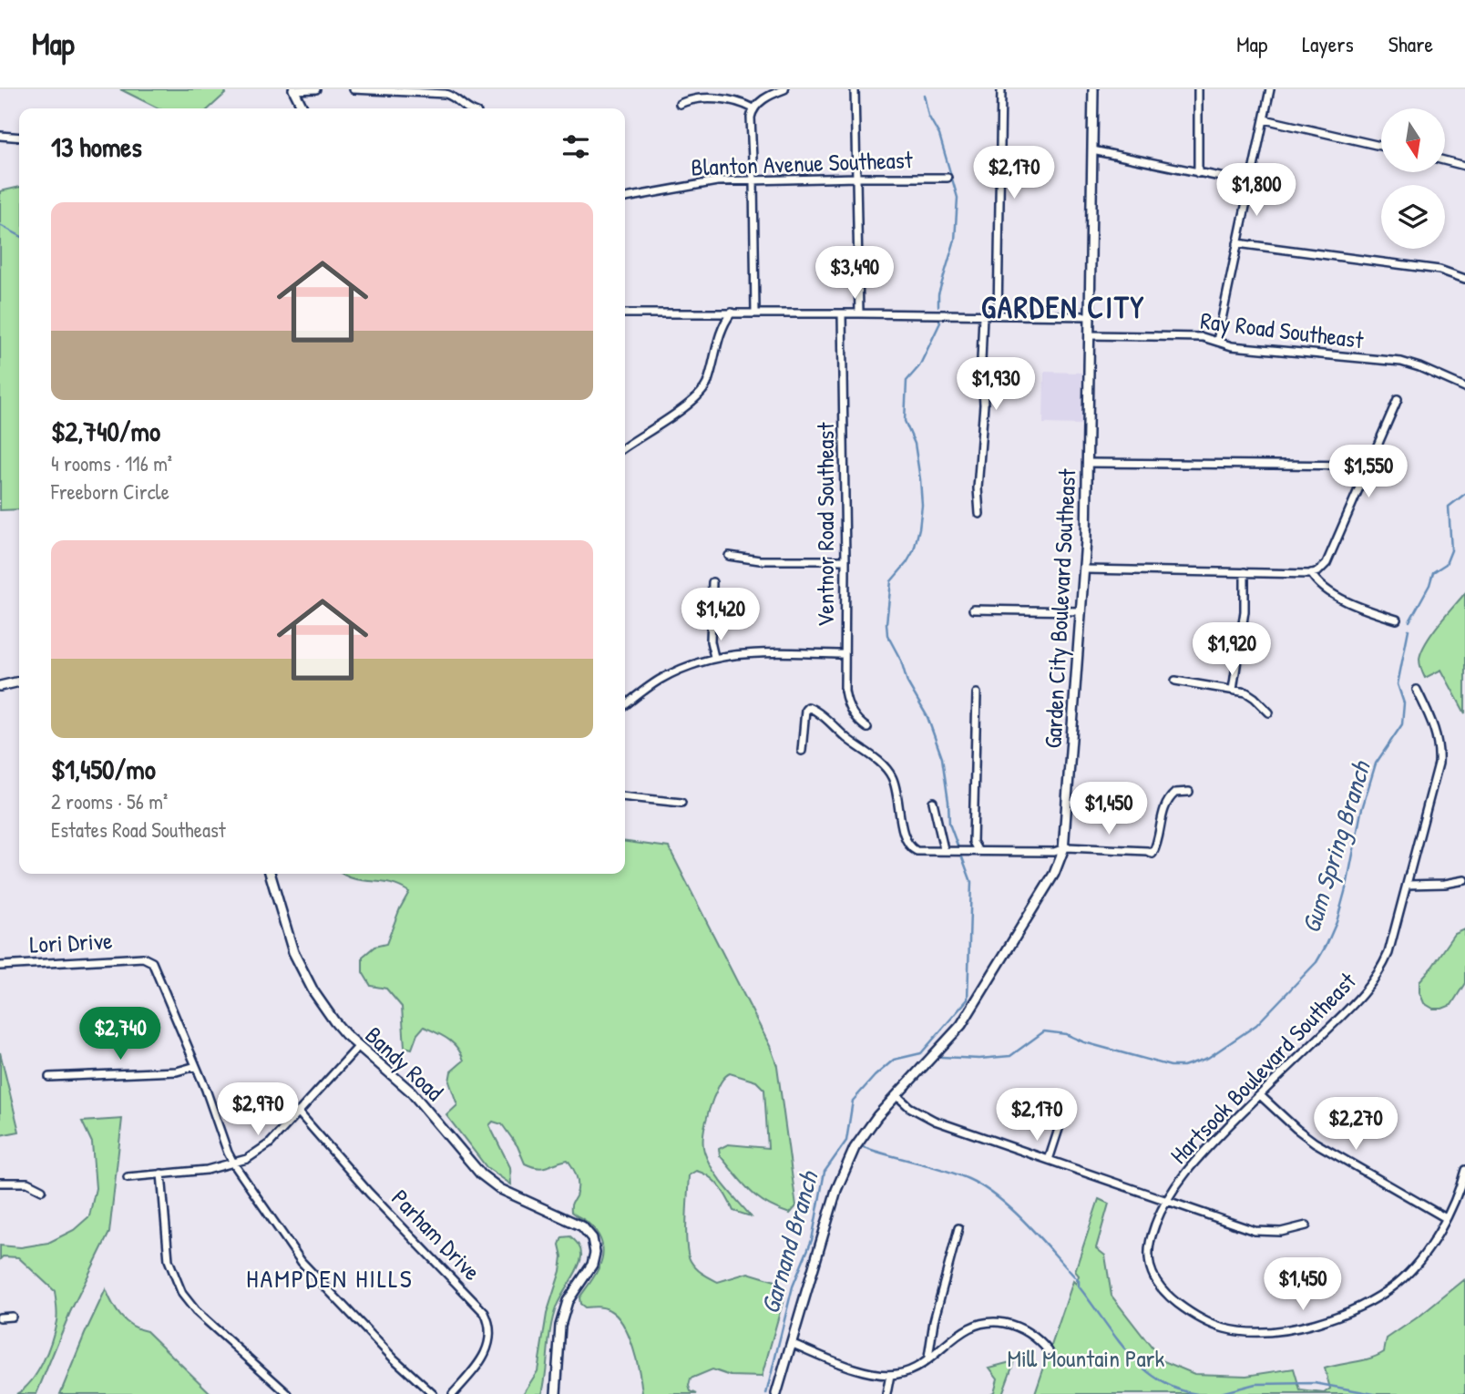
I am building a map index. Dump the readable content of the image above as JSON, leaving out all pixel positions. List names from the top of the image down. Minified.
{"streets":{"street":["Blanton Avenue Southeast","Ray Road Southeast","Ventnor Road Southeast","Garden City Boulevard Southeast","Lori Drive","Bandy Road","Hartsook Boulevard Southeast","Parham Drive"]},"crossings":[["Ray Road Southeast","Garden City Boulevard Southeast"]],"districts":["GARDEN CITY","HAMPDEN HILLS"],"water":["Gum Spring Branch","Garnand Branch"],"parks":["Mill Mountain Park"],"north":"bottom","page":{"header":"Map","nav":["Map","Layers","Share"],"heading":"13 homes","price":["$2,170","$1,800","$3,490","$1,930","$1,550","$1,420","$1,920","$1,450","$2,740","$2,970","$2,170","$2,270","$1,450"],"list":[{"name":"$2,740/mo","note":"4 rooms · 116 m² · Freeborn Circle"},{"name":"$1,450/mo","note":"2 rooms · 56 m² · Estates Road Southeast"}]}}
